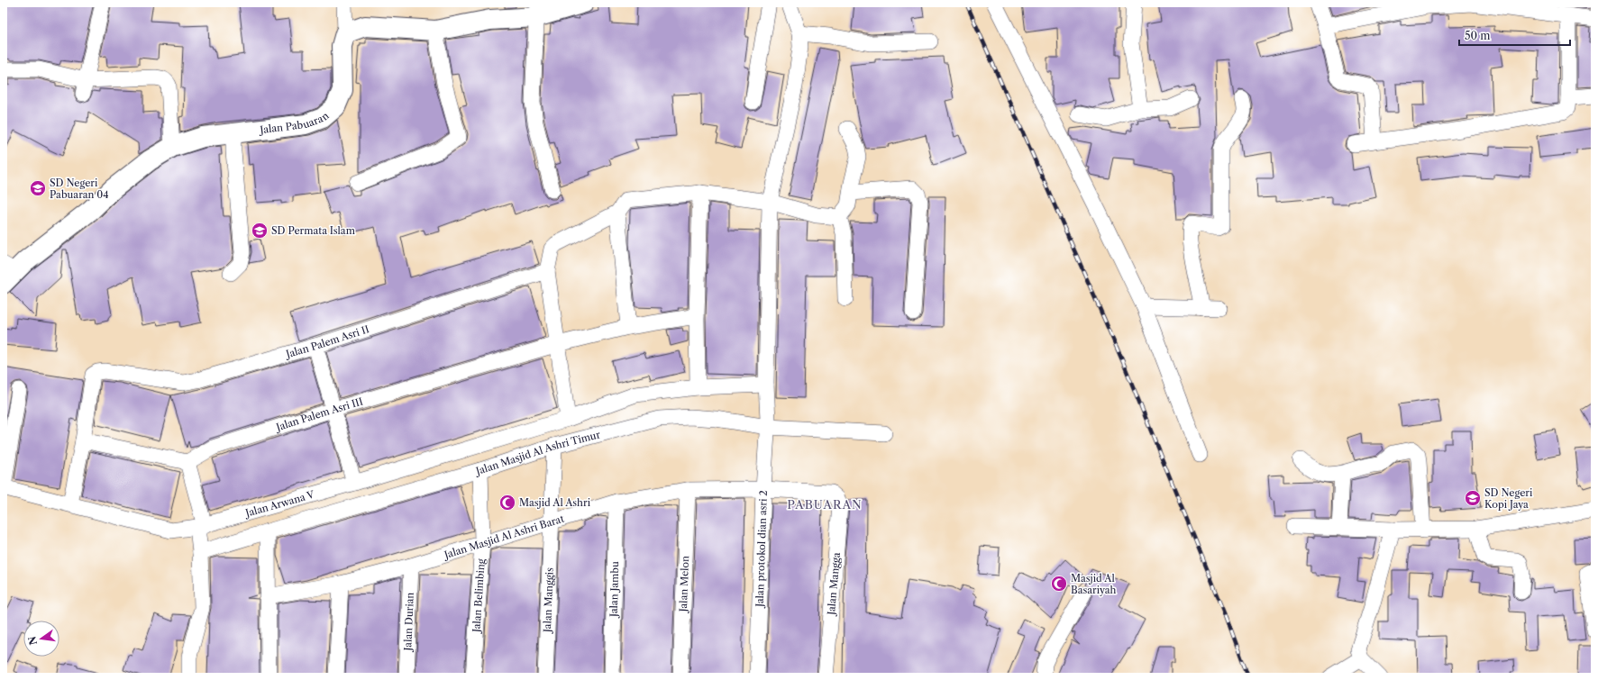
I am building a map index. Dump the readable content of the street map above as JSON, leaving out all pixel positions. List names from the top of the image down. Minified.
{"streets":{"street":["Jalan Pabuaran","Jalan Palem Asri II","Jalan Palem Asri III","Jalan Masjid Al Ashri Timur","Jalan Arwana V","Jalan Masjid Al Ashri Barat","Jalan protokol dian asri 2","Jalan Melon","Jalan Mangga","Jalan Jambu","Jalan Belimbing","Jalan Manggis","Jalan Durian"]},"crossings":[["Jalan Masjid Al Ashri Timur","Jalan Arwana V"],["Jalan Masjid Al Ashri Timur","Jalan protokol dian asri 2"],["Jalan Masjid Al Ashri Timur","Jalan Belimbing"],["Jalan Masjid Al Ashri Timur","Jalan Manggis"],["Jalan Arwana V","Jalan protokol dian asri 2"],["Jalan Masjid Al Ashri Barat","Jalan protokol dian asri 2"],["Jalan Masjid Al Ashri Barat","Jalan Melon"],["Jalan Masjid Al Ashri Barat","Jalan Mangga"],["Jalan Masjid Al Ashri Barat","Jalan Jambu"],["Jalan Masjid Al Ashri Barat","Jalan Belimbing"],["Jalan Masjid Al Ashri Barat","Jalan Manggis"],["Jalan Masjid Al Ashri Barat","Jalan Durian"]],"districts":["PABUARAN"],"places":{"school or university":["SD Negeri Pabuaran 04","SD Permata Islam","SD Negeri Kopi Jaya"],"mosque":["Masjid Al Ashri","Masjid Al Basariyah"]},"scale_bar":"50 m","north":"left"}
